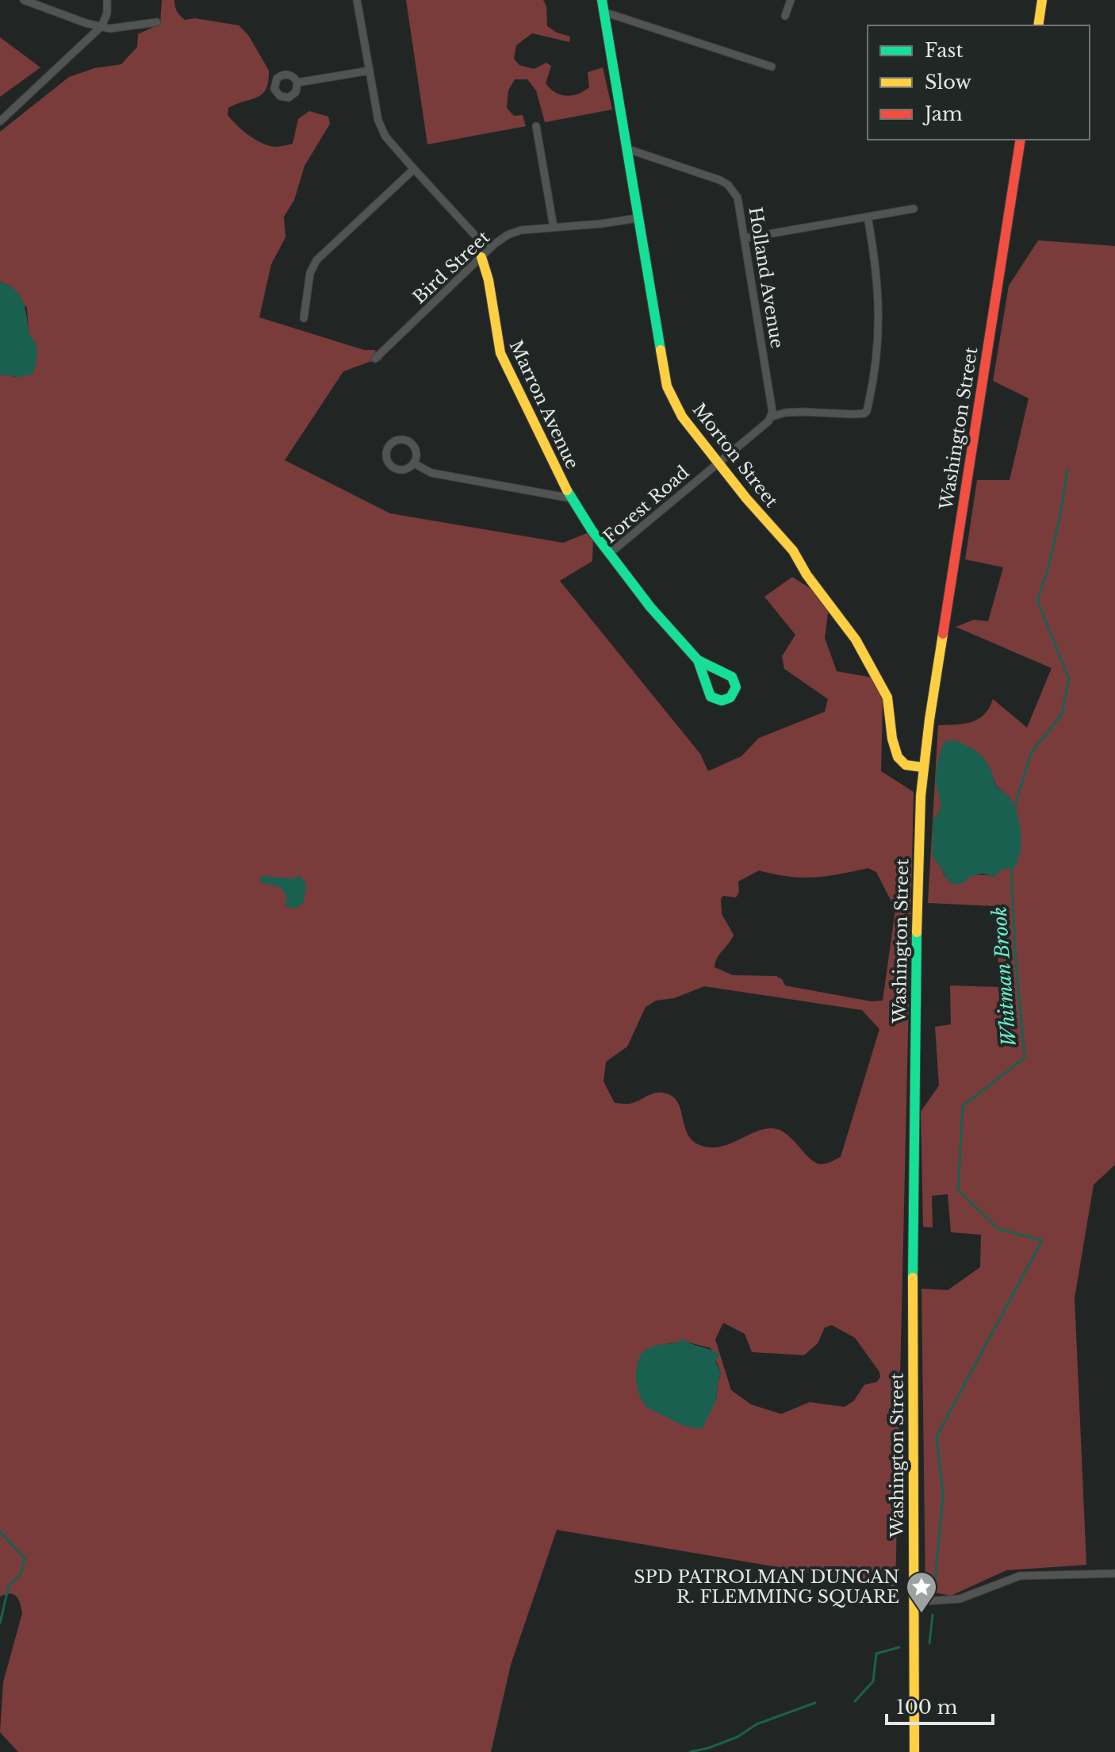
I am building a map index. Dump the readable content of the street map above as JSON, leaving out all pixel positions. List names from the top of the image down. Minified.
{"streets":{"main road":["Marron Avenue","Washington Street","Morton Street","Forest Road"],"street":["Bird Street","Holland Avenue"]},"crossings":[["Bird Street","Marron Avenue"],["Bird Street","Morton Street"],["Holland Avenue","Morton Street"],["Marron Avenue","Forest Road"],["Washington Street","Morton Street"],["Morton Street","Forest Road"]],"water":["Whitman Brook"],"places":{"place":["SPD PATROLMAN DUNCAN R. FLEMMING SQUARE"]},"legend":["Fast","Slow","Jam"],"scale_bar":"100 m"}
